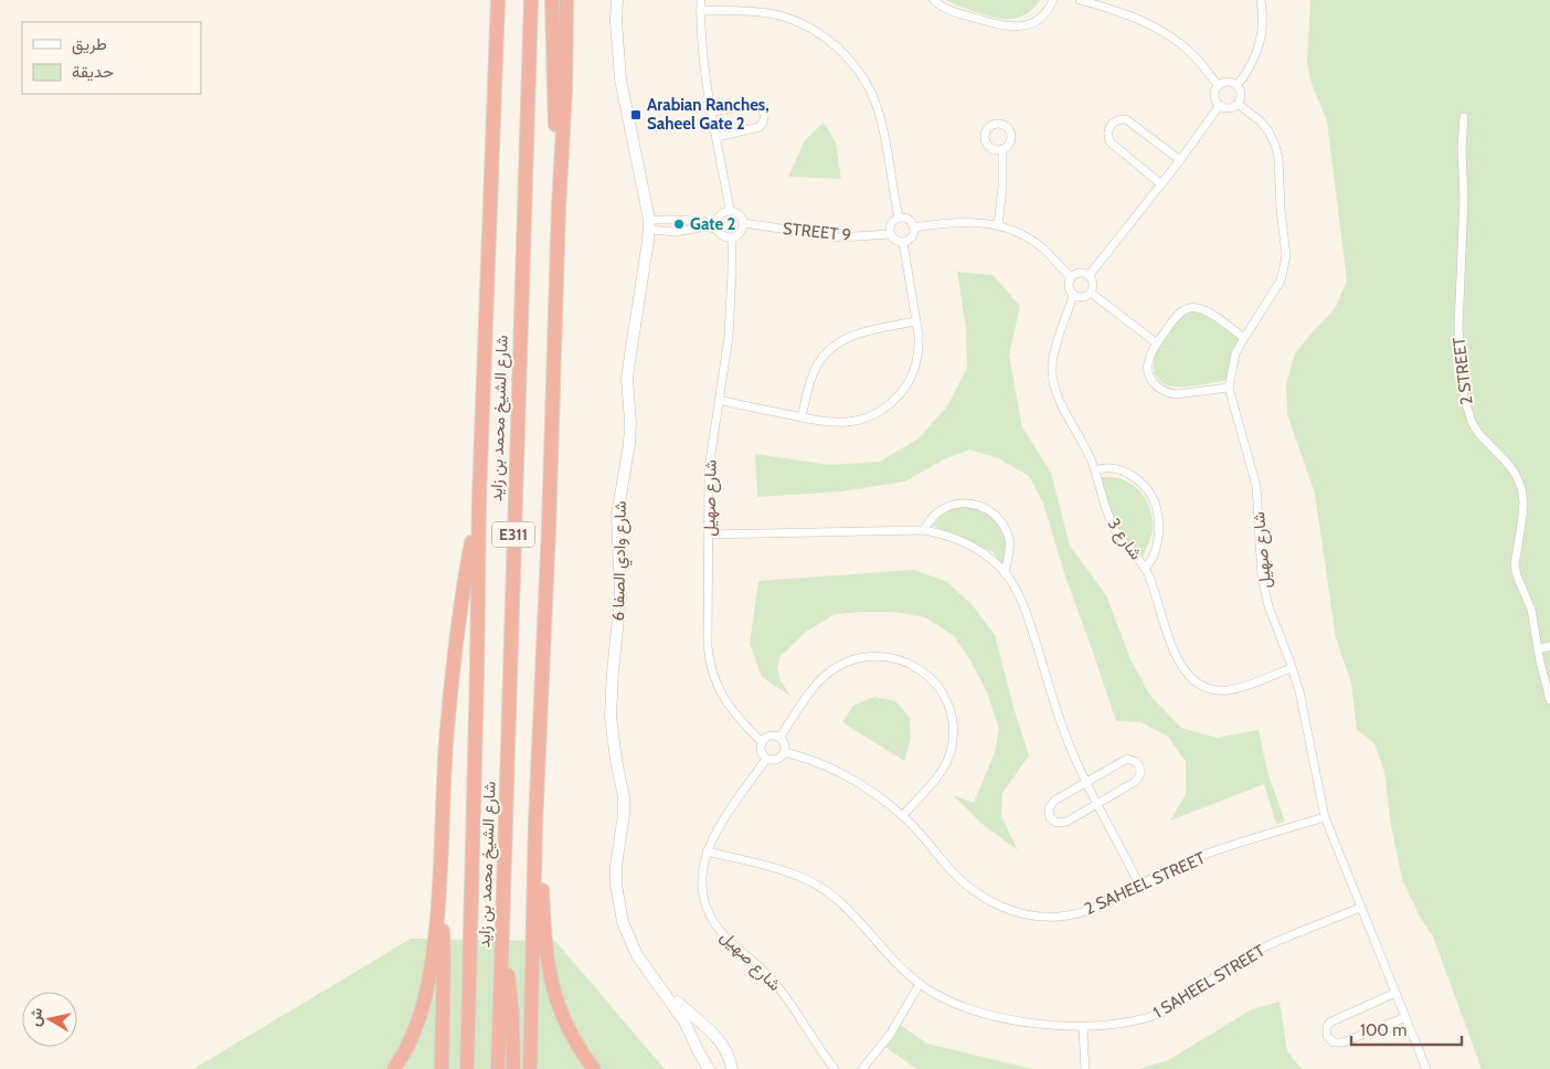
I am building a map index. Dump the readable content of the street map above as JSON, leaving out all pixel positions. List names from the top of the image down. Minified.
{"streets":{"highway":["شارع الشيخ محمد بن زايد","E311"],"street":["STREET 9","2 STREET","شارع صهيل","3 شارع","شارع وادي الصفا 6","2 SAHEEL STREET","1 SAHEEL STREET"]},"crossings":[["STREET 9","شارع صهيل"],["شارع صهيل","3 شارع"],["شارع صهيل","2 SAHEEL STREET"],["شارع صهيل","1 SAHEEL STREET"]],"places":{"transit":["Arabian Ranches, Saheel Gate 2"],"other":["Gate 2"]},"legend":["طريق","حديقة"],"scale_bar":"100 m","north":"left"}
